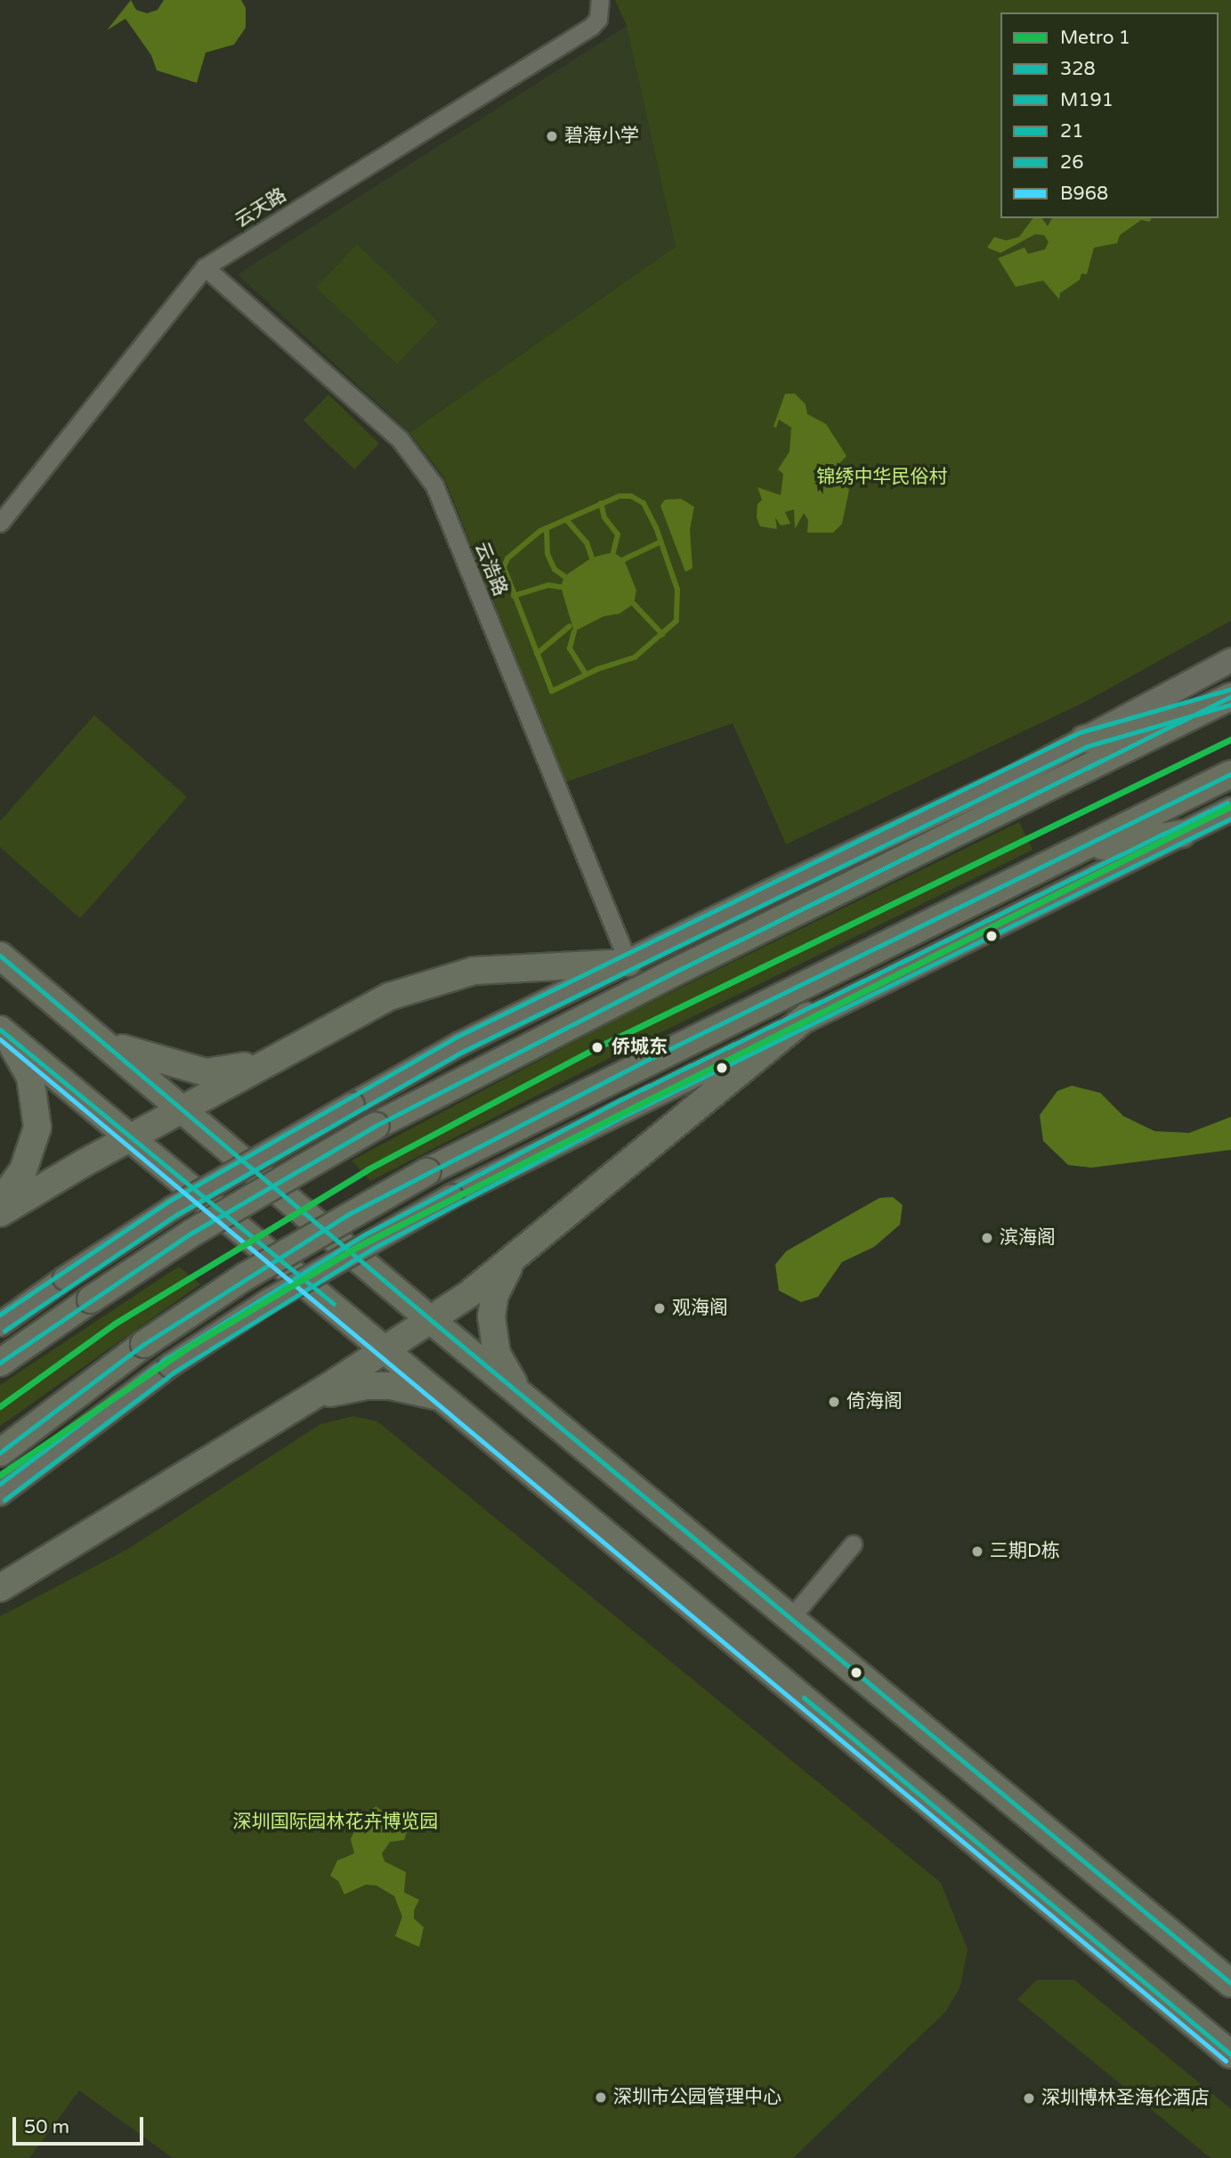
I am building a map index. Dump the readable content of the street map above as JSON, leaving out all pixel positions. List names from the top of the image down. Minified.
{"streets":{"street":["云天路","云浩路"]},"crossings":[["云天路","云浩路"]],"parks":["锦绣中华民俗村","深圳国际园林花卉博览园"],"places":["碧海小学","侨城东","滨海阁","观海阁","倚海阁","三期D栋","深圳市公园管理中心","深圳博林圣海伦酒店"],"lines":["transit line 26","transit line M191","transit line 21","metro line 1","transit line 328","transit line B968"],"legend":["Metro 1","328","M191","21","26","B968"],"scale_bar":"50 m"}
